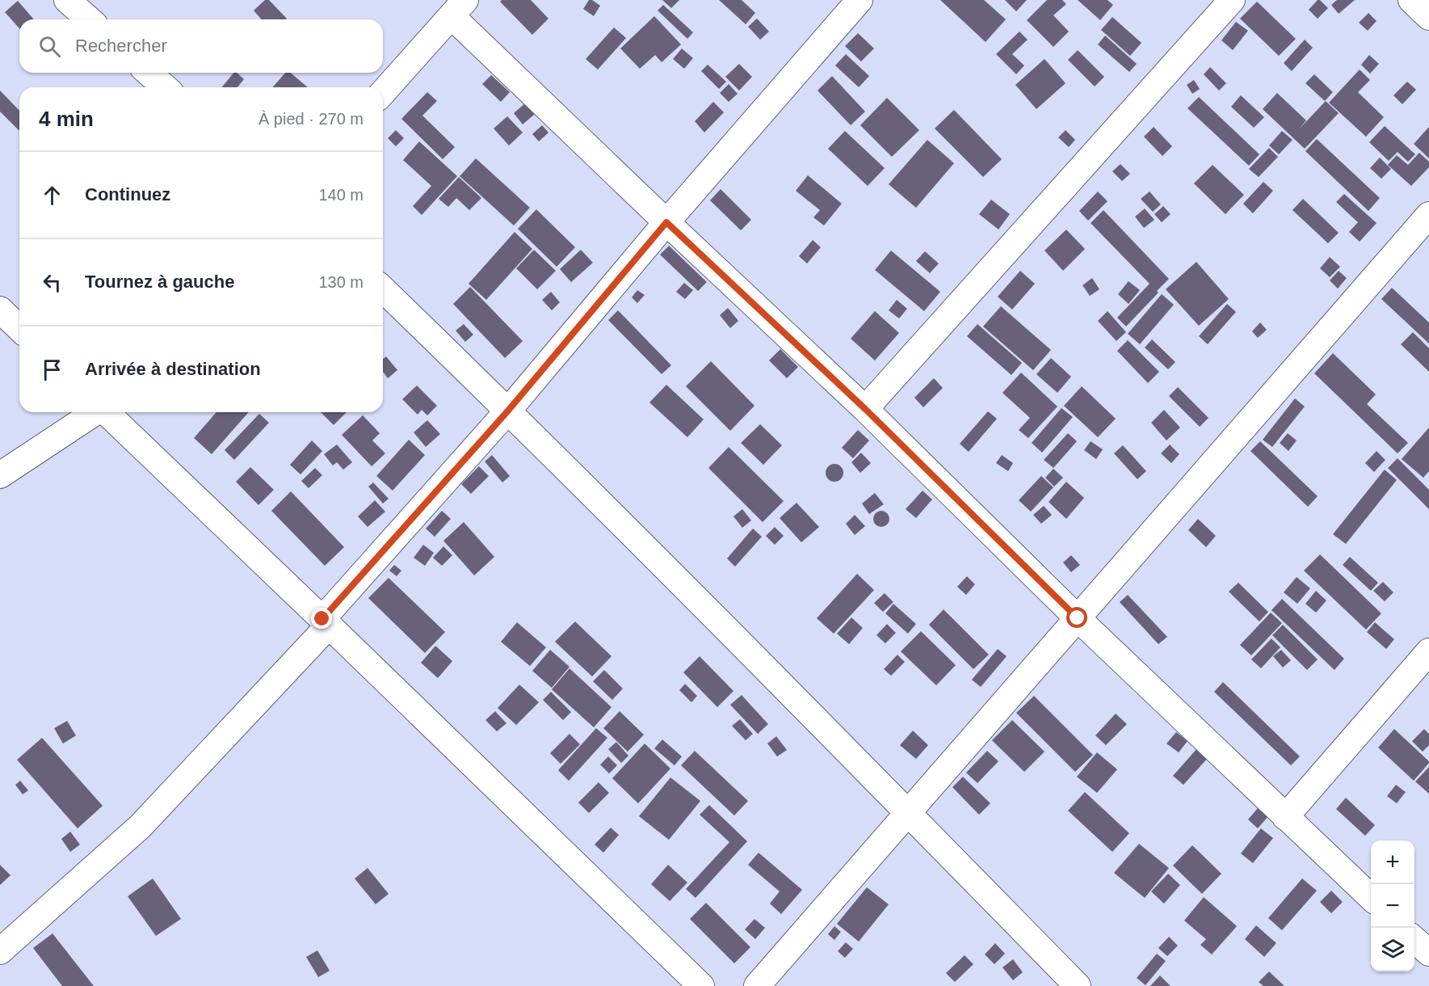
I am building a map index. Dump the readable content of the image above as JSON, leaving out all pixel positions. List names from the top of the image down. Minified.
{"page":{"search":"Rechercher","heading":["4 min","À pied · 270 m"],"list":[["Continuez","140 m"],["Tournez à gauche","130 m"],"Arrivée à destination"],"map_buttons":["+","−"]}}
